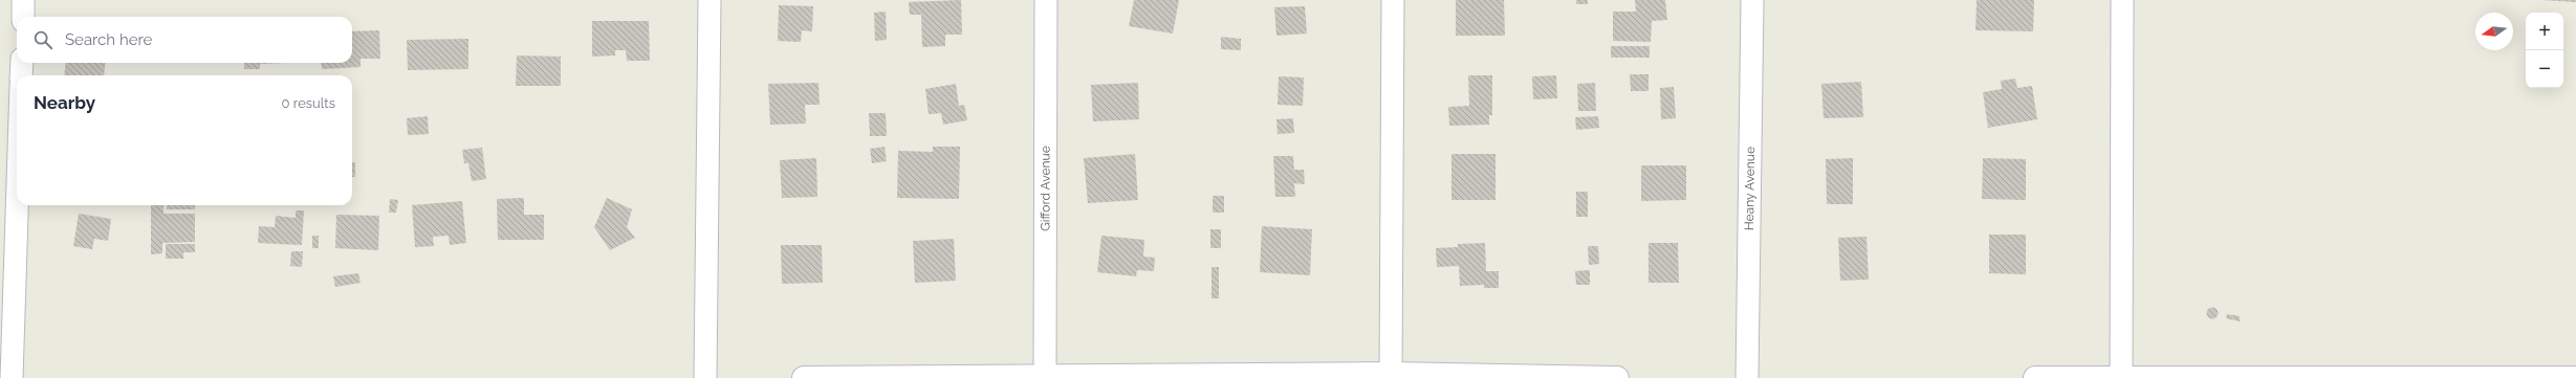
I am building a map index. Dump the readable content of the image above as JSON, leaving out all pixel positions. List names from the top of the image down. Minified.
{"streets":{"street":["Gifford Avenue","Heany Avenue"]},"north":"left","page":{"map_buttons":["+","−"],"search":"Search here","heading":["Nearby","0 results"]}}
